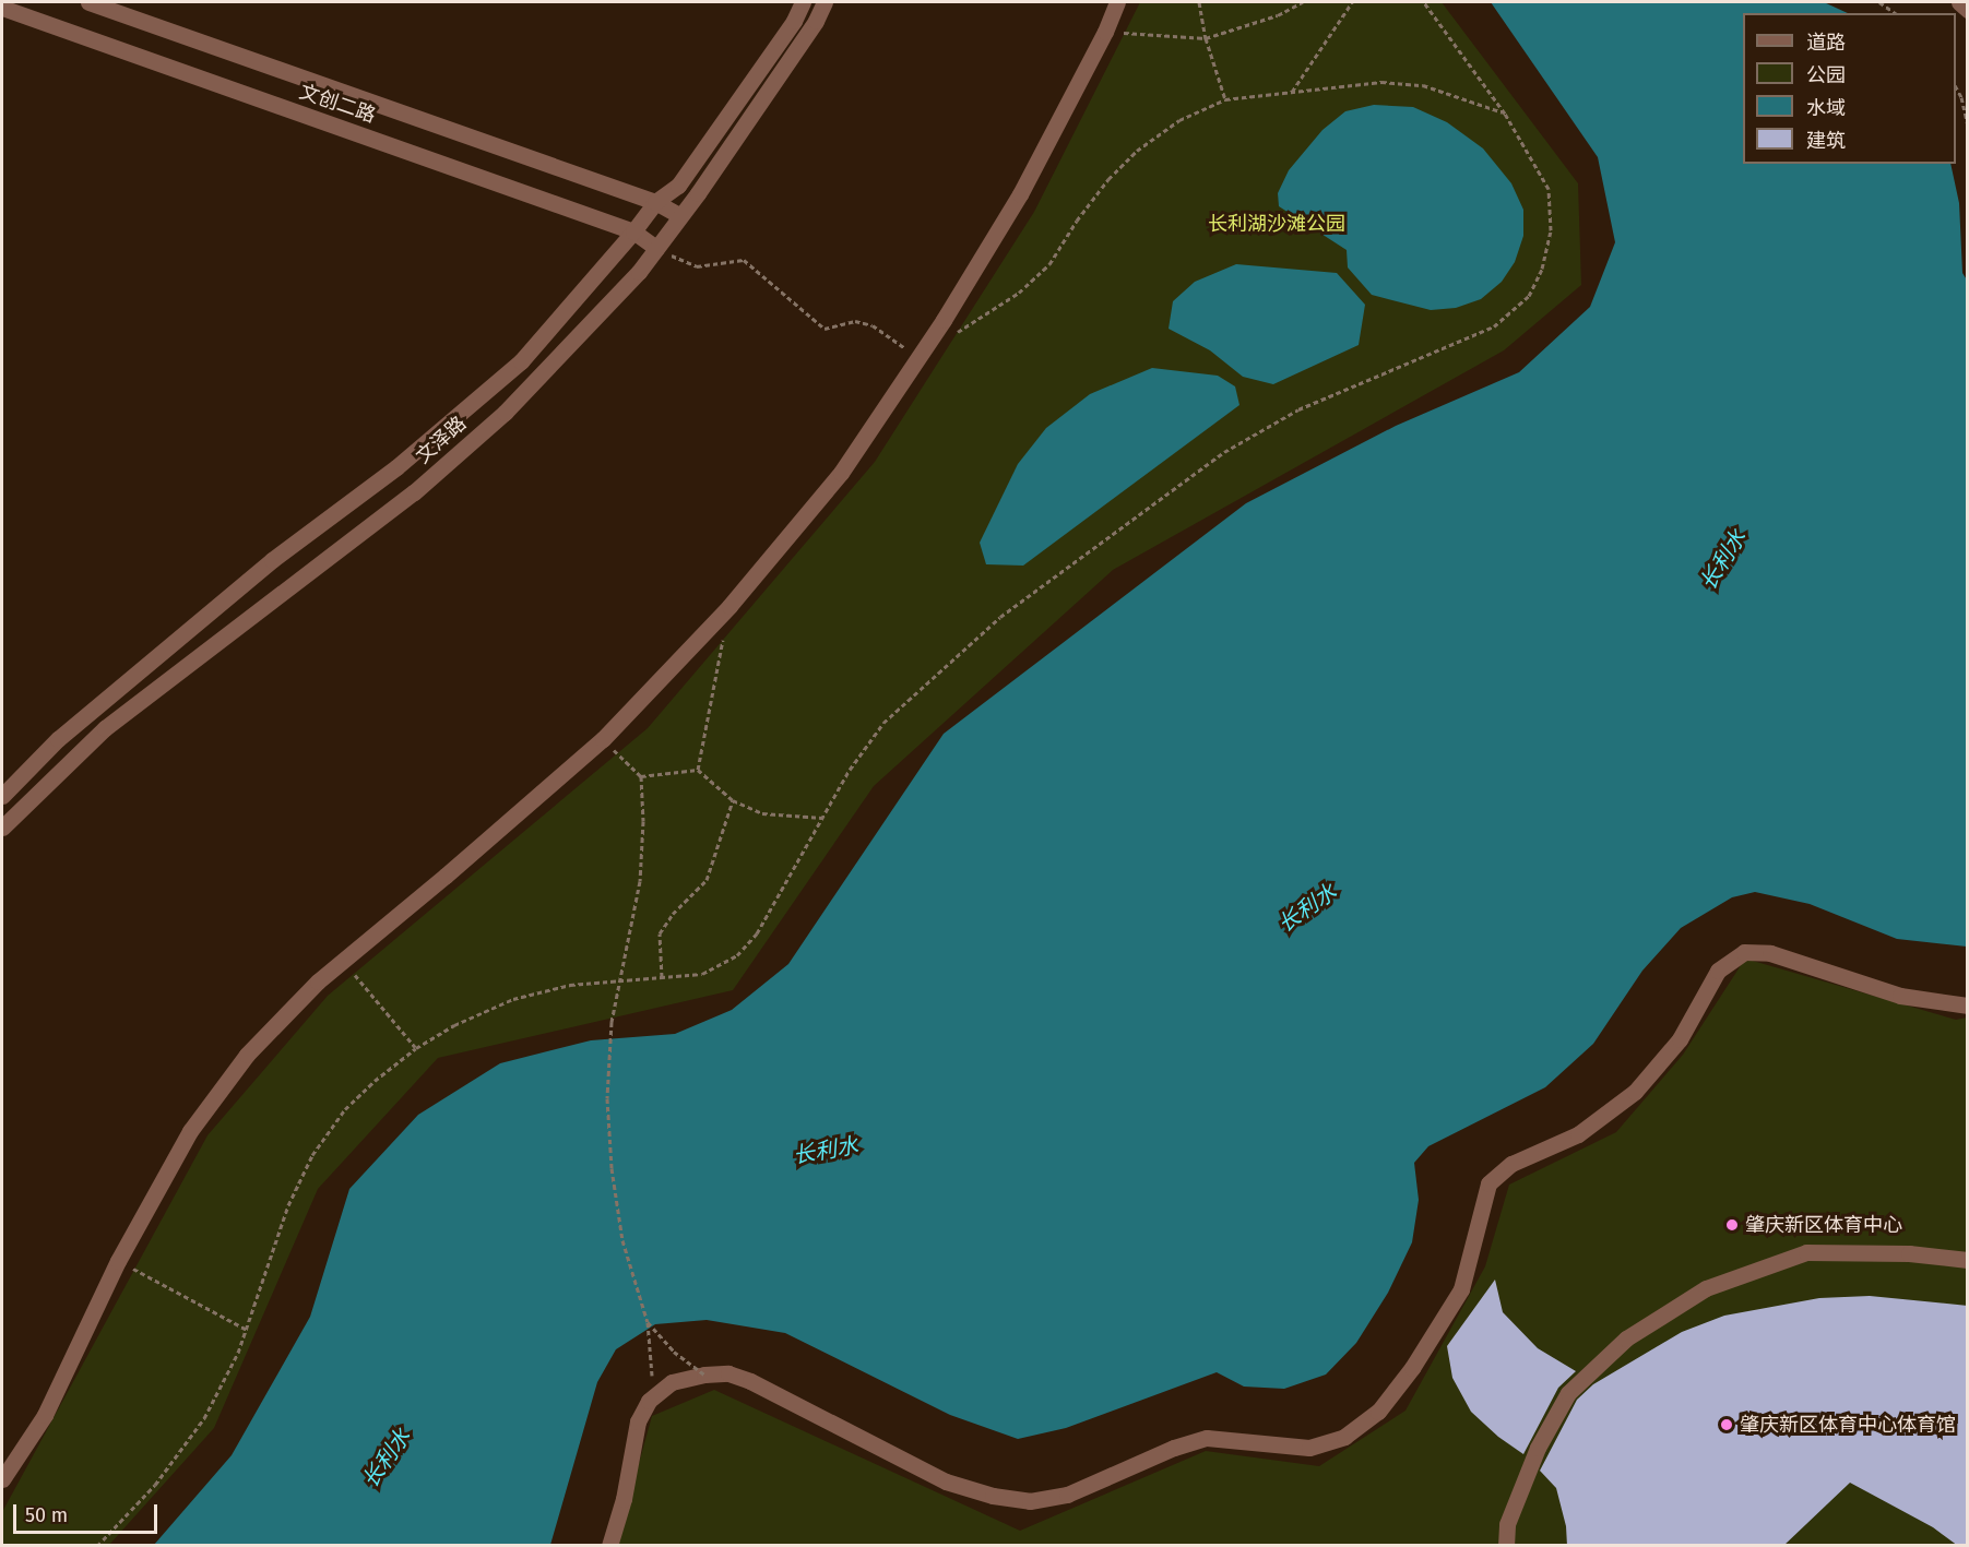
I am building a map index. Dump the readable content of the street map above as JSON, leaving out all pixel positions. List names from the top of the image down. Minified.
{"streets":{"street":["文创二路","文泽路"]},"crossings":[["文创二路","文泽路"]],"water":["长利水"],"parks":["长利湖沙滩公园"],"places":["肇庆新区体育中心","肇庆新区体育中心体育馆"],"legend":["道路","公园","水域","建筑"],"scale_bar":"50 m"}
